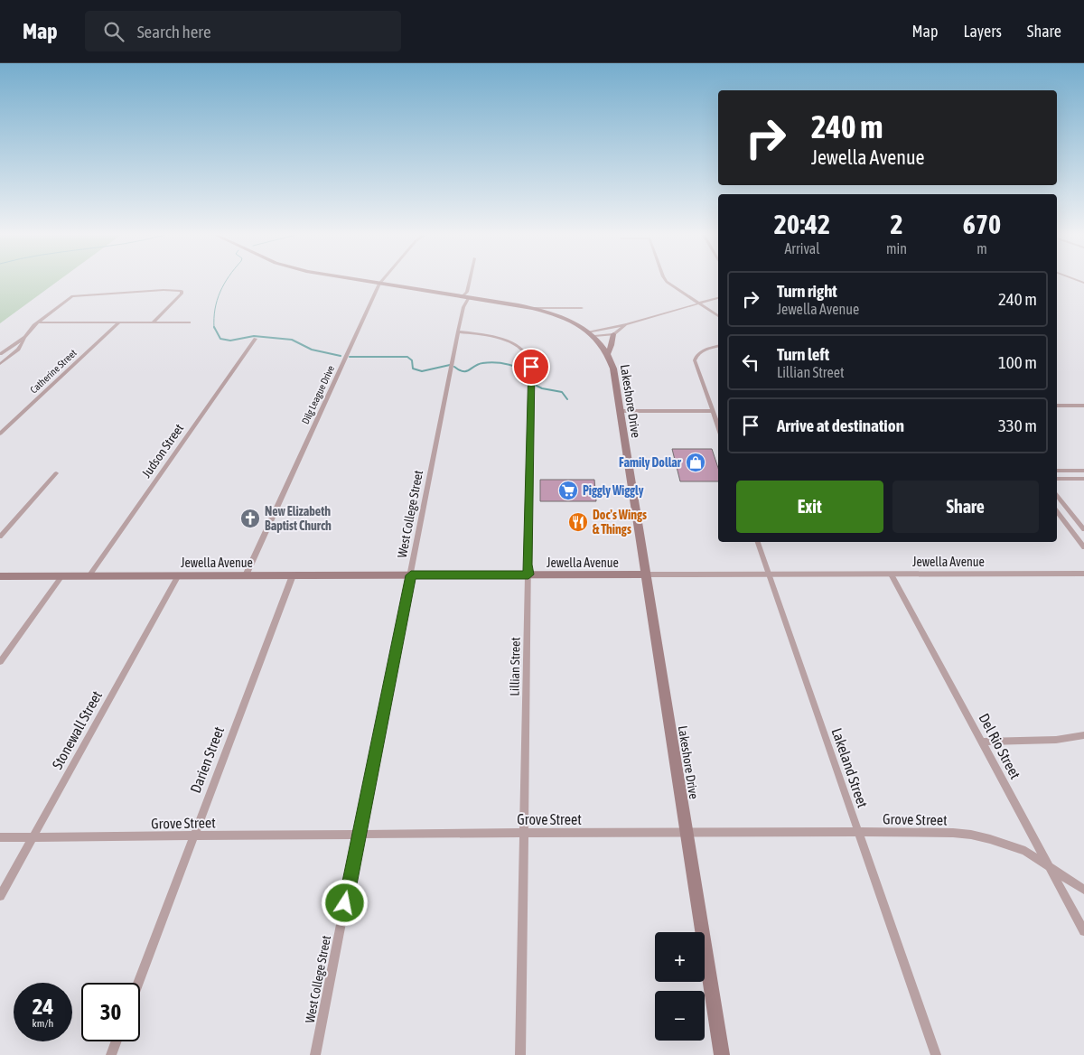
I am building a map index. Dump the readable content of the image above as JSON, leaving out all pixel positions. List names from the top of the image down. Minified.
{"streets":{"main road":["Lakeshore Drive","Jewella Avenue"],"street":["Catherine Street","Dilg League Drive","Judson Street","West College Street","Lillian Street","Stonewall Street","Del Rio Street","Darien Street","Lakeland Street","Grove Street"]},"crossings":[["Dilg League Drive","Lakeshore Drive"],["Dilg League Drive","Jewella Avenue"],["Lakeshore Drive","West College Street"],["Lakeshore Drive","Jewella Avenue"],["Lakeshore Drive","Grove Street"],["Judson Street","Jewella Avenue"],["West College Street","Jewella Avenue"],["West College Street","Lillian Street"],["West College Street","Grove Street"],["Jewella Avenue","Lillian Street"],["Jewella Avenue","Stonewall Street"],["Jewella Avenue","Del Rio Street"],["Jewella Avenue","Darien Street"],["Jewella Avenue","Lakeland Street"],["Lillian Street","Grove Street"],["Stonewall Street","Grove Street"],["Del Rio Street","Grove Street"],["Darien Street","Grove Street"],["Lakeland Street","Grove Street"]],"places":{"shop":["Family Dollar"],"supermarket":["Piggly Wiggly"],"church":["New Elizabeth Baptist Church"],"restaurant":["Doc's Wings & Things"]},"page":{"header":"Map","search":"Search here","nav":["Map","Layers","Share"],"turn":["240 m","Jewella Avenue"],"eta":["20:42","Arrival","2","min","670","m"],"list":[{"name":"Turn right","note":"Jewella Avenue","value":"240 m"},{"name":"Turn left","note":"Lillian Street","value":"100 m"},{"name":"Arrive at destination","value":"330 m"}],"buttons":["Exit","Share"],"map_buttons":["+","−"],"speed":"24 km/h","limit":"30"}}
